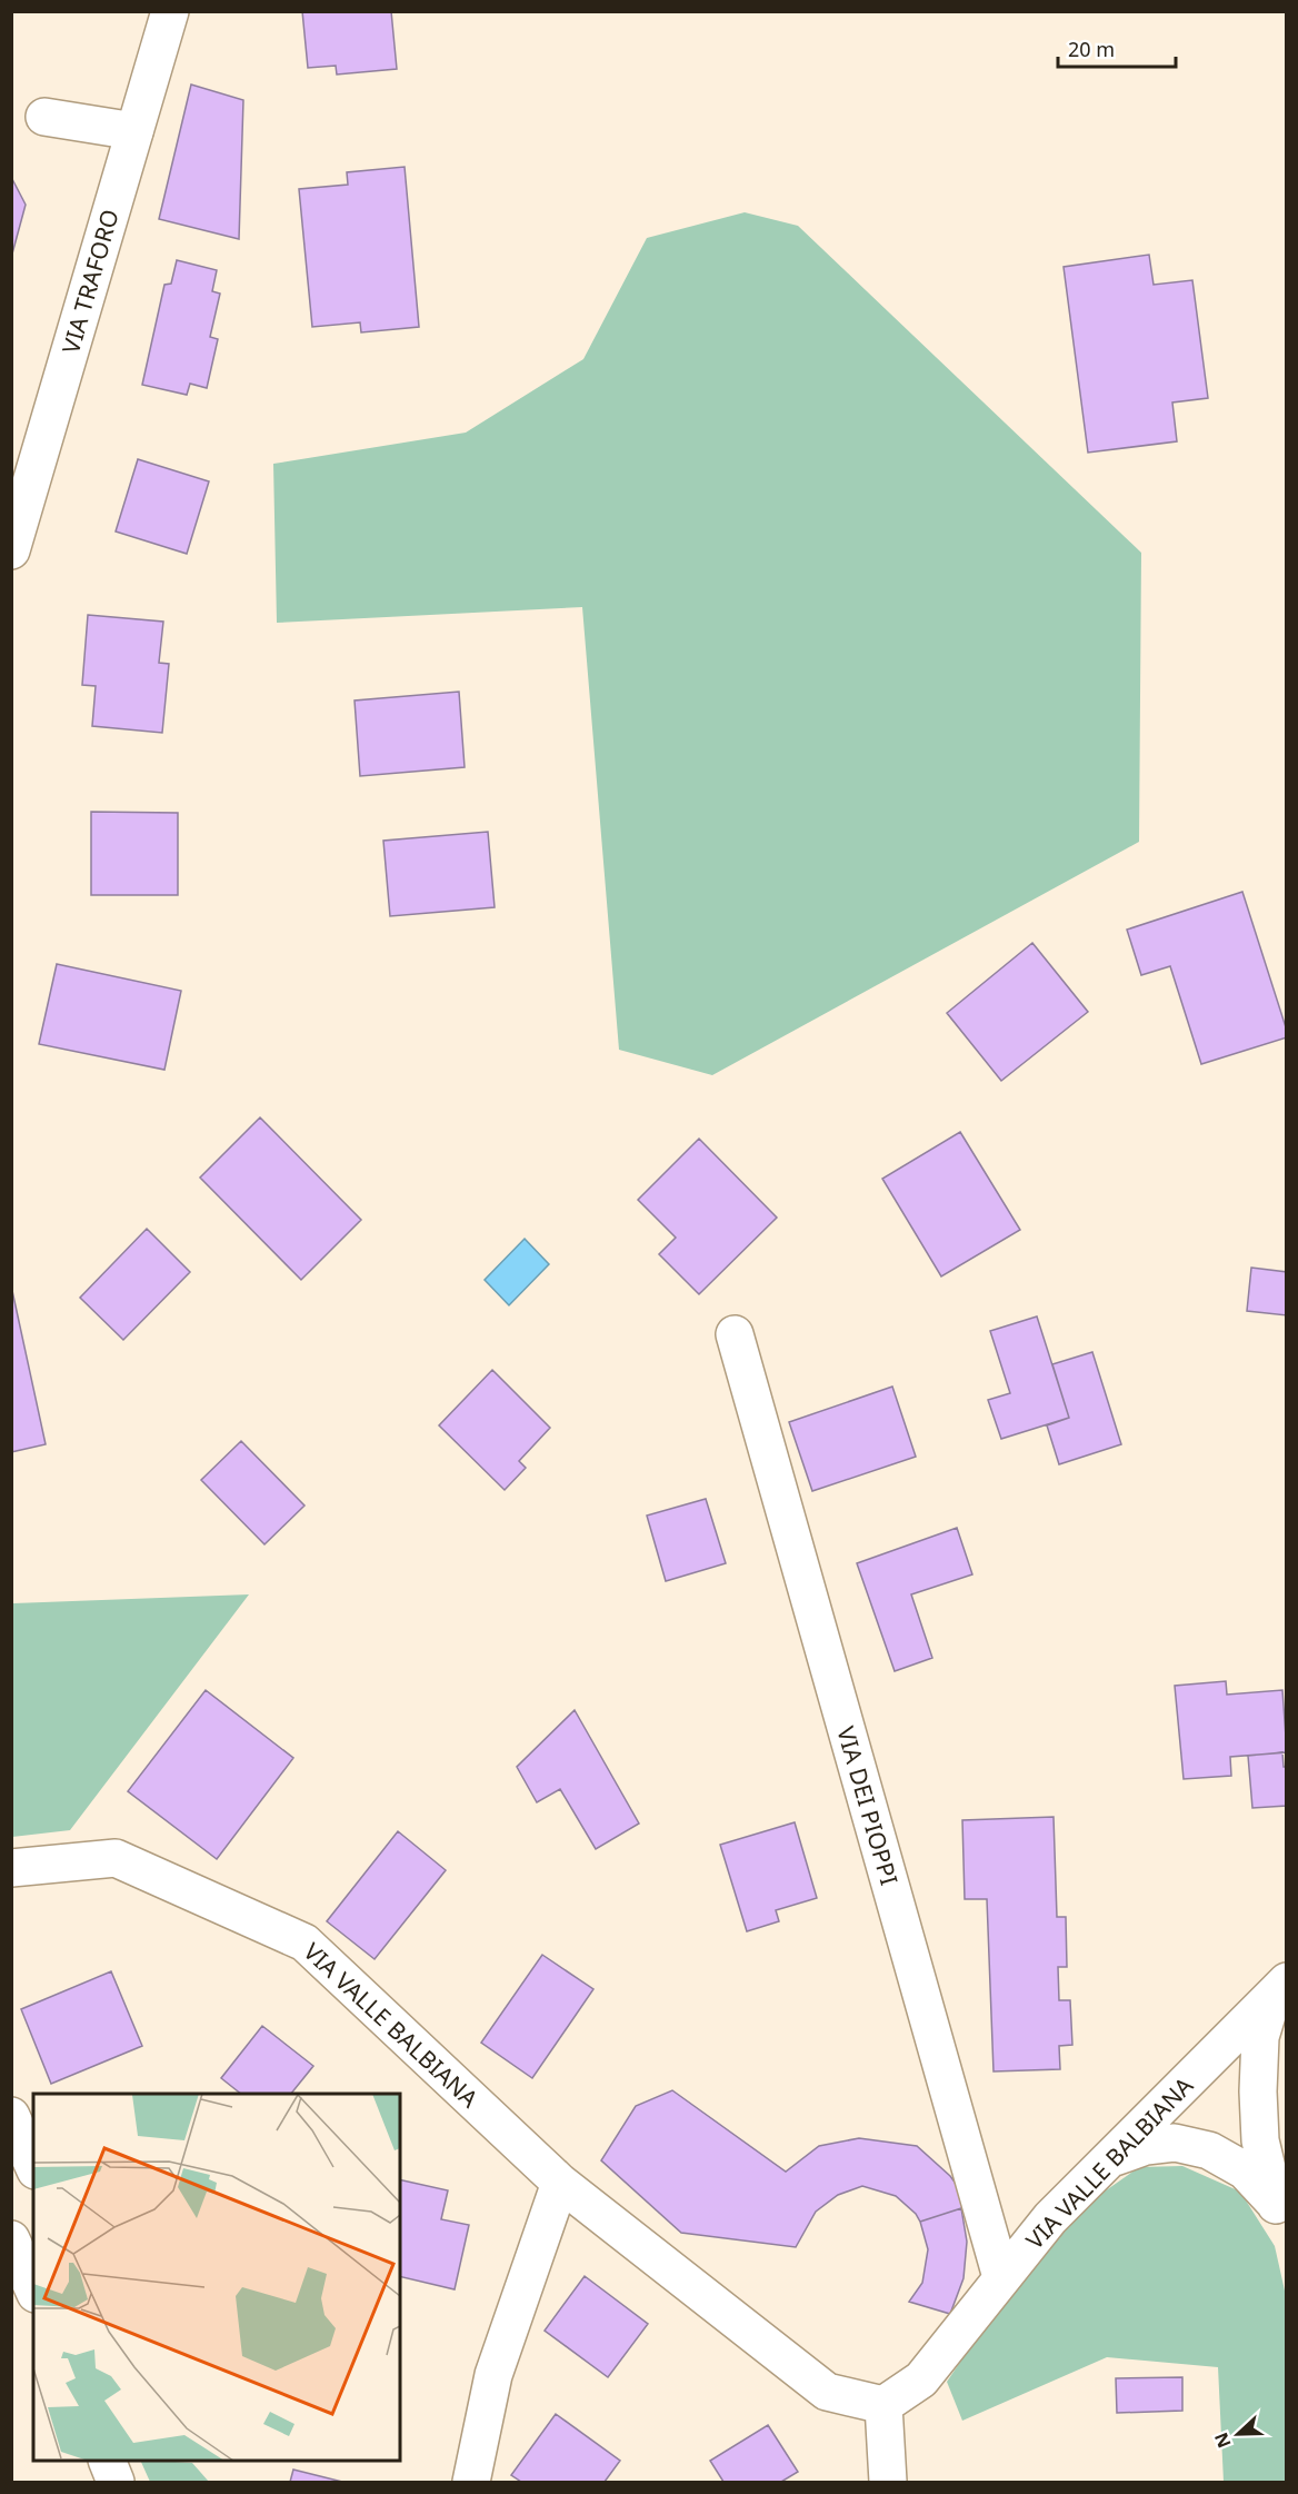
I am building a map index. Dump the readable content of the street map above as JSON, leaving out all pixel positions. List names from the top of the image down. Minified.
{"streets":{"street":["VIA TRAFORO","VIA DEI PIOPPI","VIA VALLE BALBIANA"]},"crossings":[["VIA DEI PIOPPI","VIA VALLE BALBIANA"]],"scale_bar":"20 m","north":"left"}
